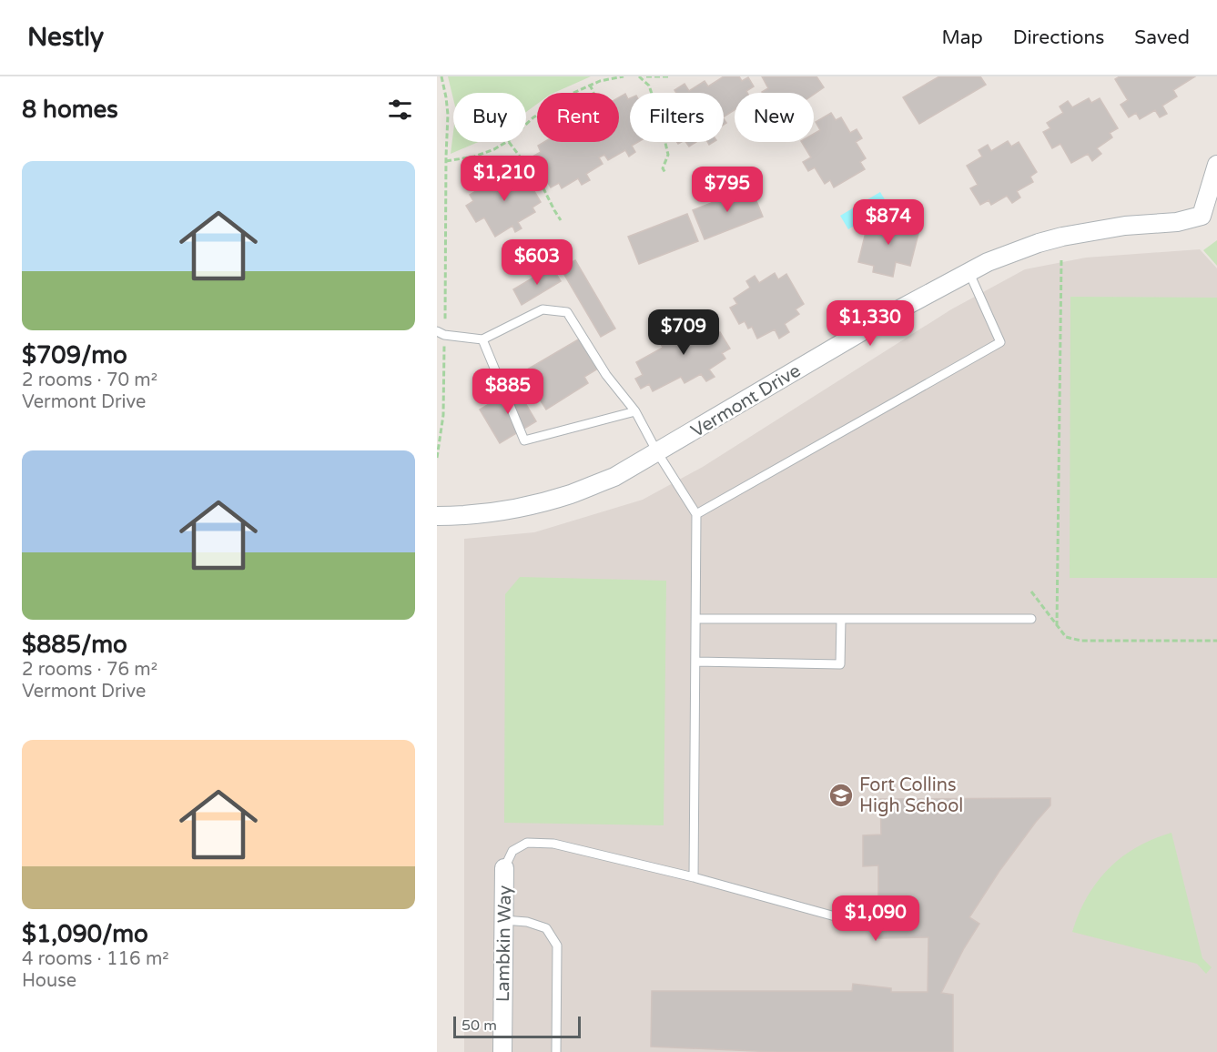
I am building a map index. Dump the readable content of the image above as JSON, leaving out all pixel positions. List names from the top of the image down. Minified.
{"streets":{"street":["Vermont Drive","Lambkin Way"]},"places":{"school or university":["Fort Collins High School"]},"scale_bar":"50 m","page":{"header":"Nestly","nav":["Map","Directions","Saved"],"heading":"8 homes","chip":["Buy","Rent","Filters","New"],"list":[{"name":"$709/mo","note":"2 rooms · 70 m² · Vermont Drive"},{"name":"$885/mo","note":"2 rooms · 76 m² · Vermont Drive"},{"name":"$1,090/mo","note":"4 rooms · 116 m² · House"}],"price":["$1,210","$795","$874","$603","$1,330","$709","$885","$1,090"],"scale":"50 m"}}
